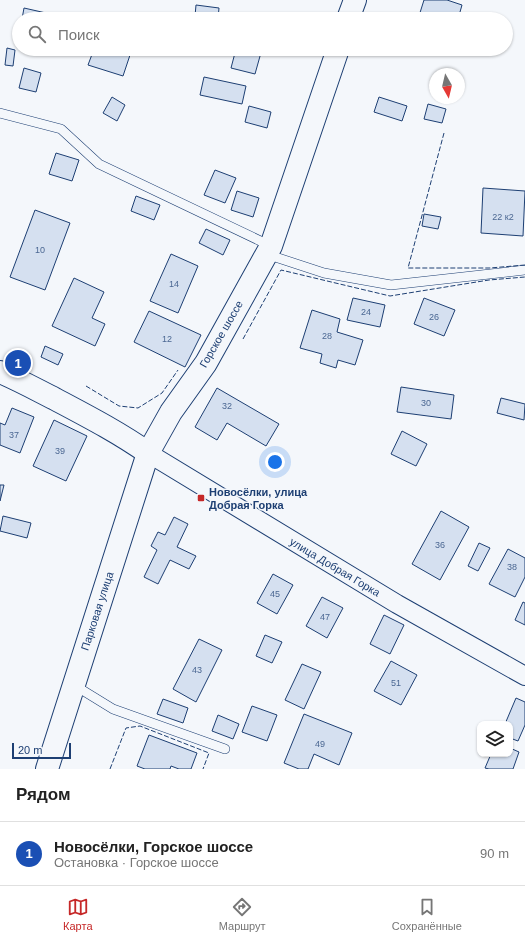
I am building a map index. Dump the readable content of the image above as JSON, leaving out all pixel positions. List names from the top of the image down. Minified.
{"streets":{"main road":["Горское шоссе","Парковая улица"],"street":["улица Добрая Горка"]},"crossings":[["Горское шоссе","улица Добрая Горка"],["Горское шоссе","Парковая улица"],["улица Добрая Горка","Парковая улица"]],"places":{"transit":["Новосёлки, улица Добрая Горка"]},"house_numbers":["22 к2","10","14","24","26","28","12","30","32","37","39","36","38","45","47","43","51","49"],"scale_bar":"20 m","north":"bottom","page":{"search":"Поиск","pins":"1","scale":"20 m","heading":"Рядом","list":[{"mark":"1","name":"Новосёлки, Горское шоссе","note":"Остановка · Горское шоссе","value":"90 m"}],"nav":["Карта","Маршрут","Сохранённые"]}}
